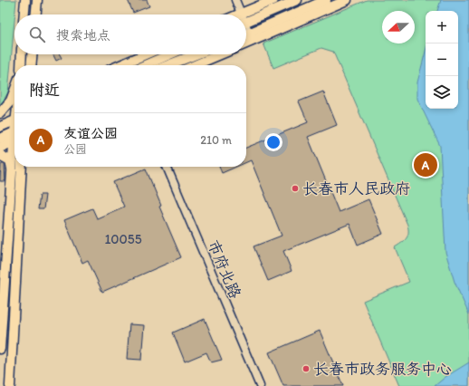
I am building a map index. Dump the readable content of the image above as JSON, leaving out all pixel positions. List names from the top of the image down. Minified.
{"streets":{"street":["市府北路"]},"places":["长春市人民政府","长春市政务服务中心"],"house_numbers":["10055"],"north":"left","page":{"map_buttons":["+","−"],"search":"搜索地点","heading":"附近","list":[{"mark":"A","name":"友谊公园","note":"公园","value":"210 m"}],"pins":"A"}}
